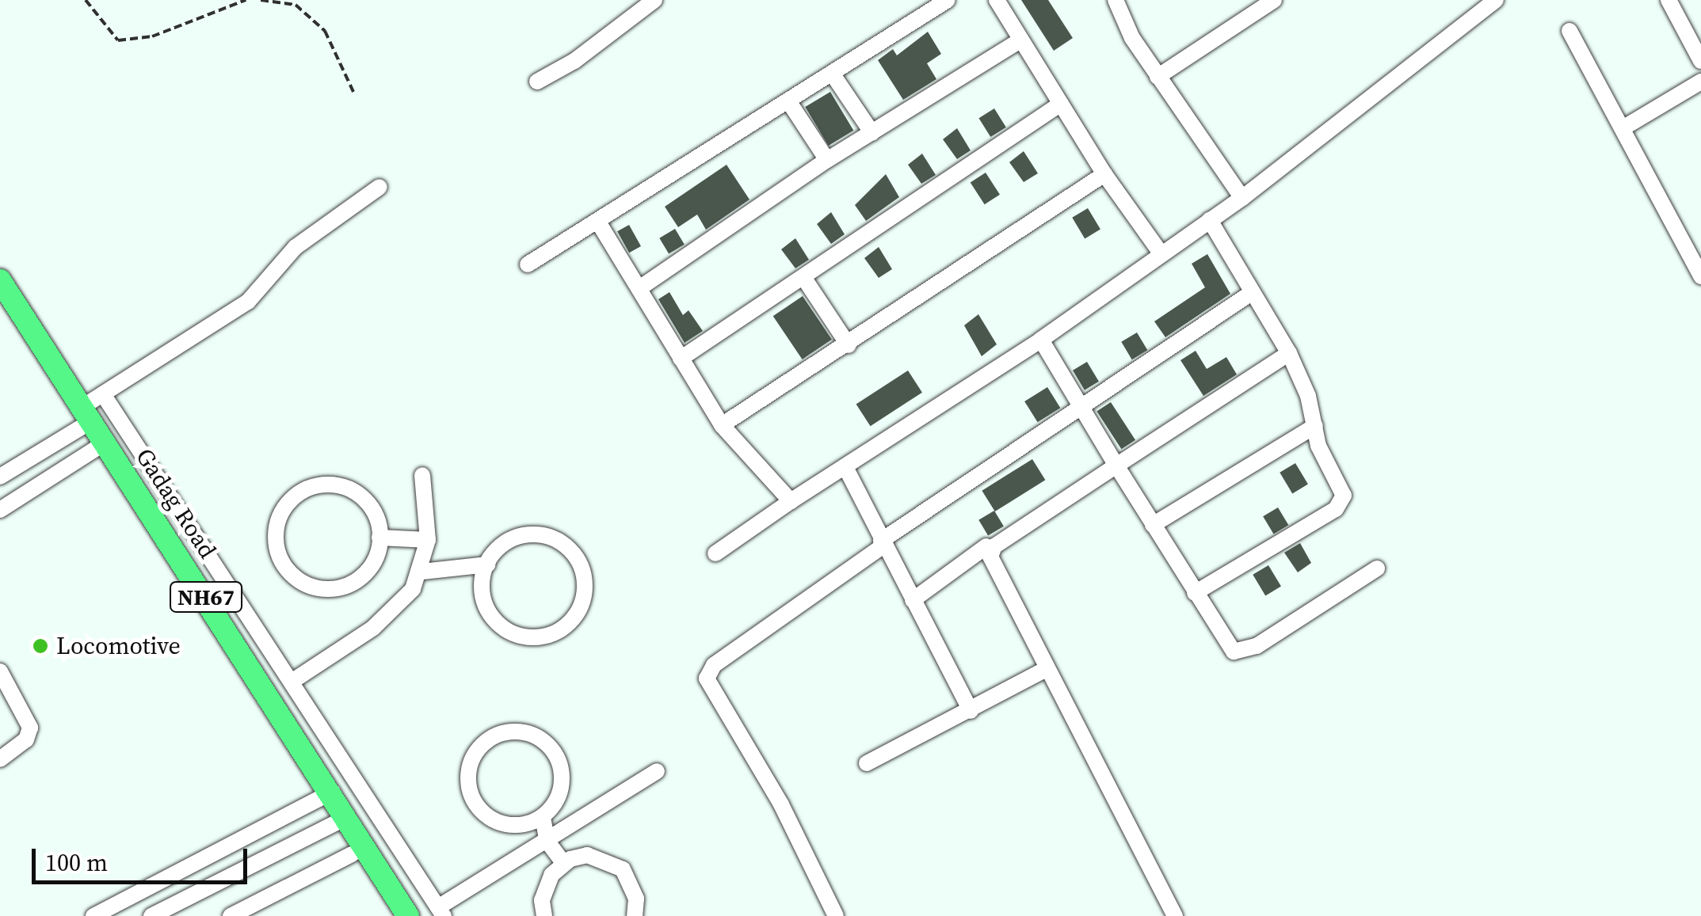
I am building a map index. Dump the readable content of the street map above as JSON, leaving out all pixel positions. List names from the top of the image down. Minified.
{"streets":{"highway":["Gadag Road","NH67"]},"places":["Locomotive"],"scale_bar":"100 m"}
